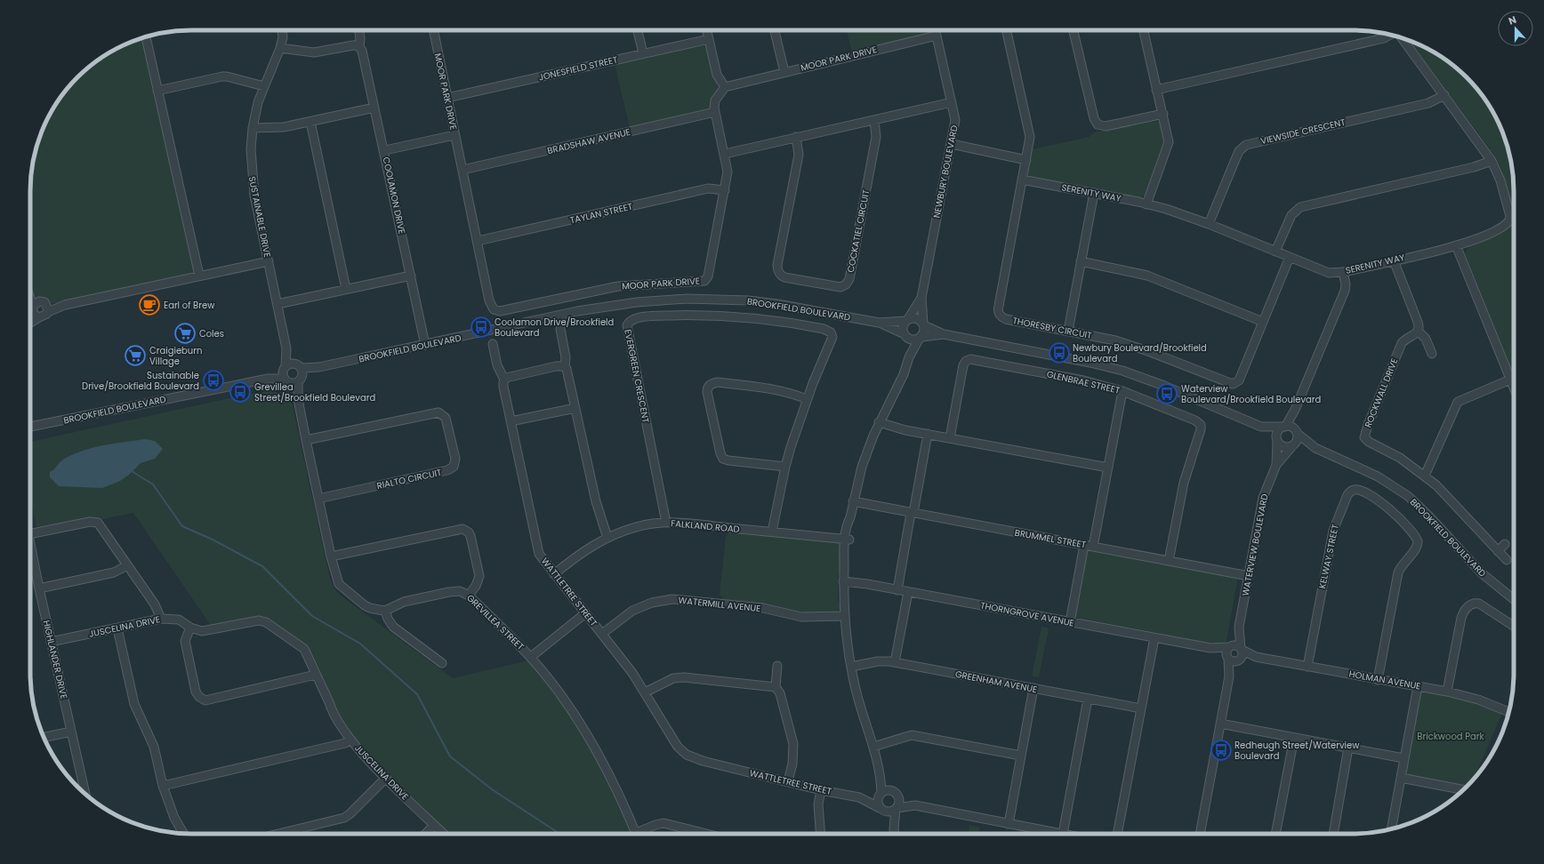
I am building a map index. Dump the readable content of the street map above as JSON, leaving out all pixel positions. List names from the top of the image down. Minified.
{"streets":{"street":["MOOR PARK DRIVE","JONESFIELD STREET","VIEWSIDE CRESCENT","BRADSHAW AVENUE","NEWBURY BOULEVARD","SERENITY WAY","COOLAMON DRIVE","TAYLAN STREET","SUSTAINABLE DRIVE","COCKATIEL CIRCUIT","BROOKFIELD BOULEVARD","THORESBY CIRCUIT","EVERGREEN CRESCENT","GLENBRAE STREET","ROCKWALL DRIVE","RIALTO CIRCUIT","FALKLAND ROAD","BRUMMEL STREET","WATERVIEW BOULEVARD","KELWAY STREET","WATTLETREE STREET","WATERMILL AVENUE","THORNGROVE AVENUE","GREVILLEA STREET","JUSCELINA DRIVE","HIGHLANDER DRIVE","HOLMAN AVENUE","GREENHAM AVENUE"]},"crossings":[["MOOR PARK DRIVE","JONESFIELD STREET"],["MOOR PARK DRIVE","BRADSHAW AVENUE"],["MOOR PARK DRIVE","NEWBURY BOULEVARD"],["MOOR PARK DRIVE","TAYLAN STREET"],["VIEWSIDE CRESCENT","SERENITY WAY"],["NEWBURY BOULEVARD","BROOKFIELD BOULEVARD"],["SERENITY WAY","THORESBY CIRCUIT"],["COOLAMON DRIVE","BROOKFIELD BOULEVARD"],["SUSTAINABLE DRIVE","BROOKFIELD BOULEVARD"],["BROOKFIELD BOULEVARD","WATERVIEW BOULEVARD"],["EVERGREEN CRESCENT","FALKLAND ROAD"],["GLENBRAE STREET","BRUMMEL STREET"],["FALKLAND ROAD","WATTLETREE STREET"],["BRUMMEL STREET","WATERVIEW BOULEVARD"],["WATERVIEW BOULEVARD","THORNGROVE AVENUE"],["WATERVIEW BOULEVARD","HOLMAN AVENUE"],["KELWAY STREET","HOLMAN AVENUE"],["WATTLETREE STREET","WATERMILL AVENUE"],["THORNGROVE AVENUE","HOLMAN AVENUE"],["JUSCELINA DRIVE","HIGHLANDER DRIVE"]],"parks":["Brickwood Park"],"places":{"cafe":["Earl of Brew"],"bus stop":["Coolamon Drive/Brookfield Boulevard","Newbury Boulevard/Brookfield Boulevard","Sustainable Drive/Brookfield Boulevard","Grevillea Street/Brookfield Boulevard","Waterview Boulevard/Brookfield Boulevard","Redheugh Street/Waterview Boulevard"],"supermarket":["Coles","Craigieburn Village"]},"north":"top"}
